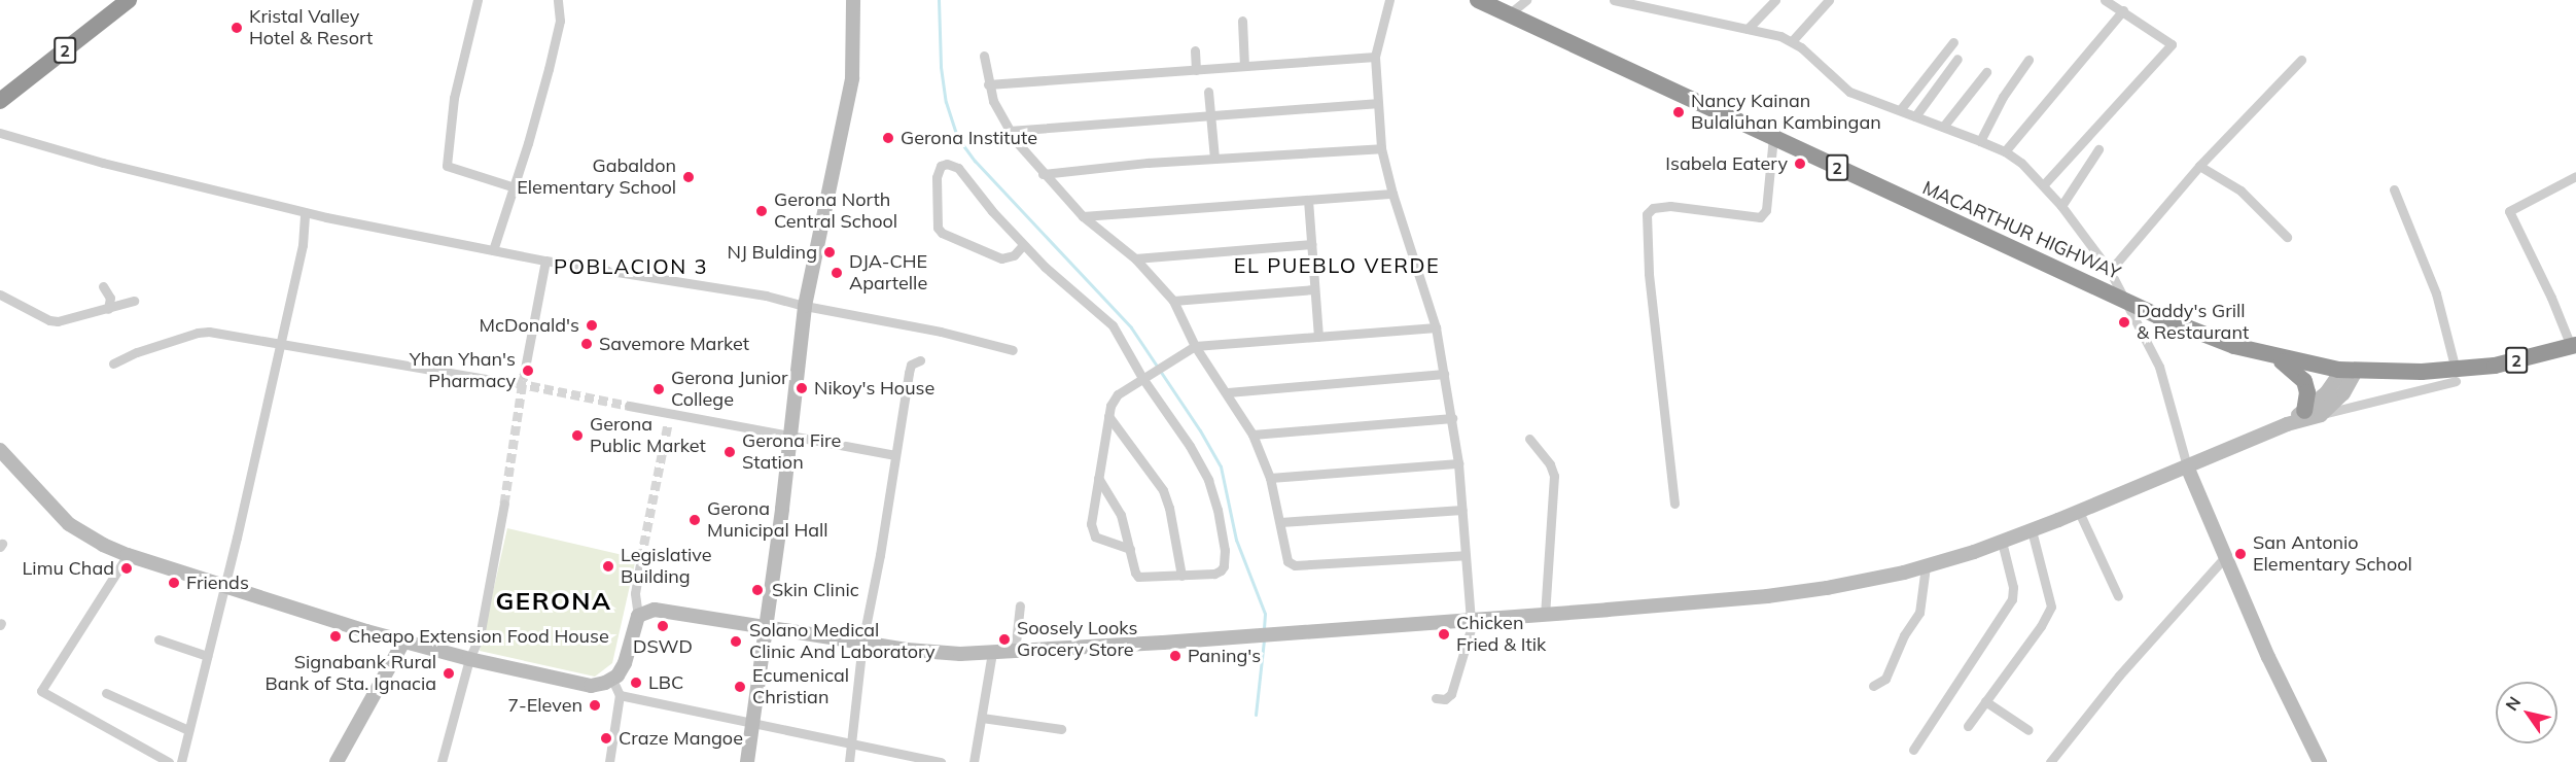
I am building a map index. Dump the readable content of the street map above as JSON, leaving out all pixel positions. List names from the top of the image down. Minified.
{"streets":{"highway":["2","MACARTHUR HIGHWAY"]},"districts":["EL PUEBLO VERDE","POBLACION 3","GERONA"],"places":["Kristal Valley Hotel & Resort","Nancy Kainan Bulaluhan Kambingan","Gerona Institute","Isabela Eatery","Gabaldon Elementary School","Gerona North Central School","NJ Bulding","DJA-CHE Apartelle","Daddy's Grill & Restaurant","McDonald's","Savemore Market","Yhan Yhan's Pharmacy","Nikoy's House","Gerona Junior College","Gerona Public Market","Gerona Fire Station","Gerona Municipal Hall","San Antonio Elementary School","Legislative Building","Limu Chad","Friends","Skin Clinic","DSWD","Chicken Fried & Itik","Cheapo Extension Food House","Soosely Looks Grocery Store","Solano Medical Clinic And Laboratory","Paning's","Signabank Rural Bank of Sta. Ignacia","LBC","Ecumenical Christian","7-Eleven","Craze Mangoe"],"north":"top left"}
